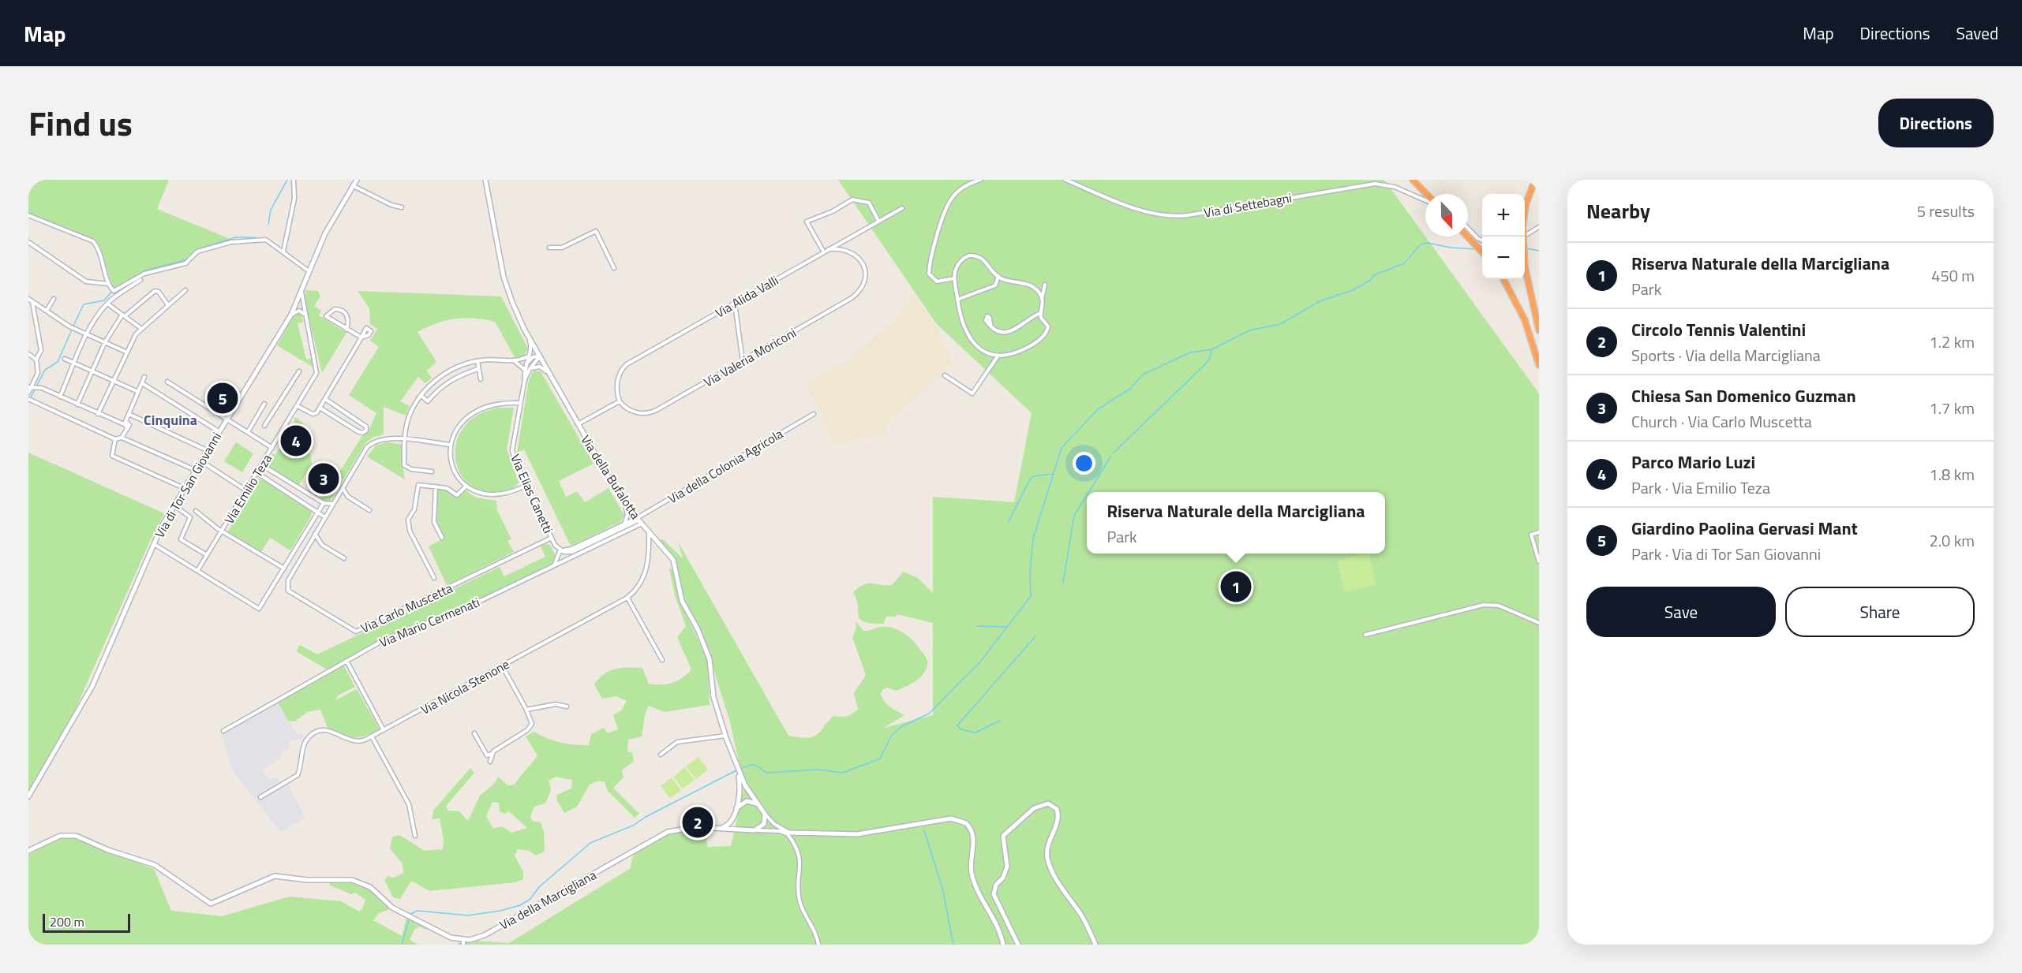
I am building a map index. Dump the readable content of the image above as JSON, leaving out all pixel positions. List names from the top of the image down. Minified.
{"streets":{"street":["Via di Settebagni","Via Alida Valli","Via Valeria Moriconi","Via della Colonia Agricola","Via della Bufalotta","Via di Tor San Giovanni","Via Emilio Teza","Via Elias Canetti","Via Carlo Muscetta","Via Mario Cermenati","Via Nicola Stenone","Via della Marcigliana"]},"crossings":[["Via Alida Valli","Via Valeria Moriconi"],["Via della Colonia Agricola","Via della Bufalotta"],["Via della Colonia Agricola","Via Mario Cermenati"],["Via della Bufalotta","Via Mario Cermenati"],["Via della Bufalotta","Via Nicola Stenone"],["Via della Bufalotta","Via della Marcigliana"],["Via di Tor San Giovanni","Via Emilio Teza"],["Via Elias Canetti","Via Carlo Muscetta"]],"districts":["Cinquina"],"scale_bar":"200 m","north":"bottom","page":{"header":"Map","nav":["Map","Directions","Saved"],"title":"Find us","buttons":["Directions",["Save","Share"]],"heading":["Nearby","5 results"],"map_buttons":["+","−"],"list":[{"mark":"1","name":"Riserva Naturale della Marcigliana","note":"Park","value":"450 m"},{"mark":"2","name":"Circolo Tennis Valentini","note":"Sports · Via della Marcigliana","value":"1.2 km"},{"mark":"3","name":"Chiesa San Domenico Guzman","note":"Church · Via Carlo Muscetta","value":"1.7 km"},{"mark":"4","name":"Parco Mario Luzi","note":"Park · Via Emilio Teza","value":"1.8 km"},{"mark":"5","name":"Giardino Paolina Gervasi Mant","note":"Park · Via di Tor San Giovanni","value":"2.0 km"}],"pins":["5","4","3","1","2"],"popup":["Riserva Naturale della Marcigliana","Park"],"scale":"200 m"}}
